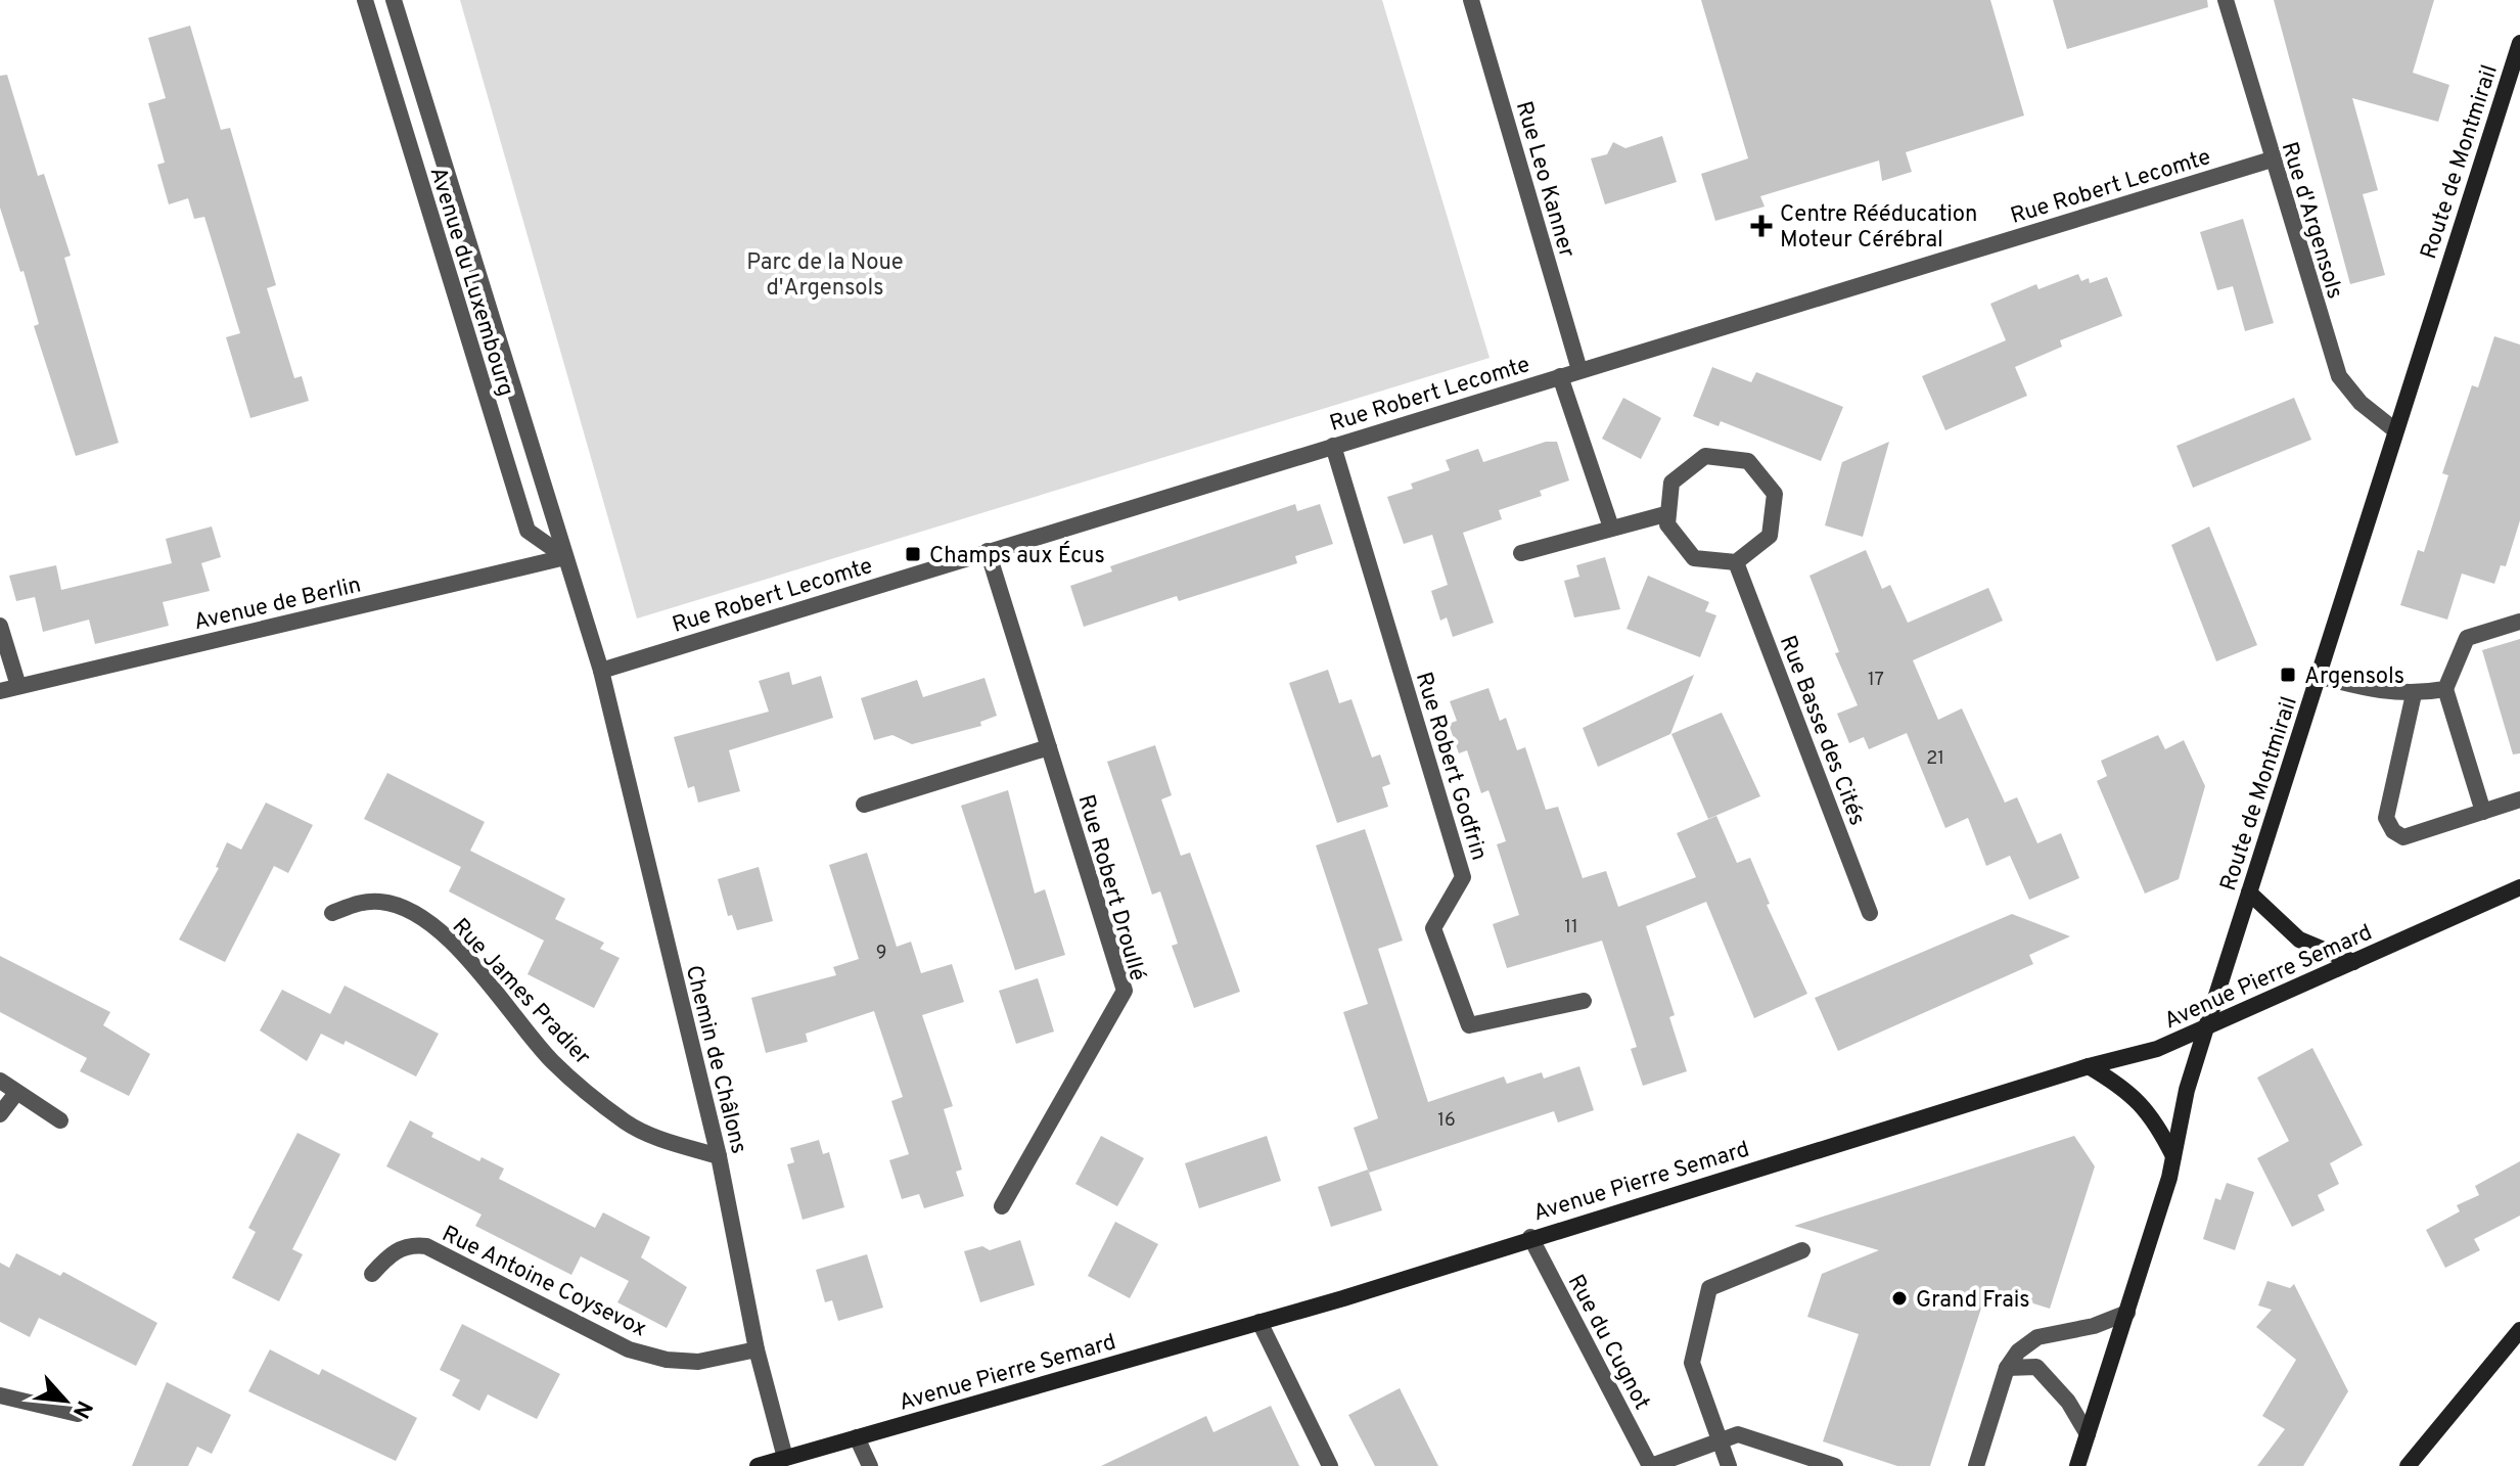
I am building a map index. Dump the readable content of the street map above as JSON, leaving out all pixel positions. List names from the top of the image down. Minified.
{"streets":{"main road":["Route de Montmirail","Avenue Pierre Semard"],"street":["Rue Leo Kanner","Rue Robert Lecomte","Rue d'Argensols","Avenue du Luxembourg","Avenue de Berlin","Rue Basse des Cités","Rue Robert Godfrin","Rue Robert Droullé","Rue James Pradier","Chemin de Châlons","Rue Antoine Coysevox","Rue du Cugnot"]},"crossings":[["Route de Montmirail","Rue d'Argensols"],["Route de Montmirail","Avenue Pierre Semard"],["Rue Leo Kanner","Rue Robert Lecomte"],["Rue Robert Lecomte","Rue d'Argensols"],["Rue Robert Lecomte","Avenue du Luxembourg"],["Rue Robert Lecomte","Rue Robert Godfrin"],["Rue Robert Lecomte","Rue Robert Droullé"],["Rue Robert Lecomte","Chemin de Châlons"],["Avenue du Luxembourg","Avenue de Berlin"],["Avenue du Luxembourg","Chemin de Châlons"],["Avenue Pierre Semard","Chemin de Châlons"],["Avenue Pierre Semard","Rue du Cugnot"],["Rue James Pradier","Chemin de Châlons"],["Chemin de Châlons","Rue Antoine Coysevox"]],"parks":["Parc de la Noue d'Argensols"],"places":{"health":["Centre Rééducation Moteur Cérébral"],"transit":["Champs aux Écus","Argensols"],"other":["Grand Frais"]},"house_numbers":["17","21","11","9","16"],"north":"bottom right"}
